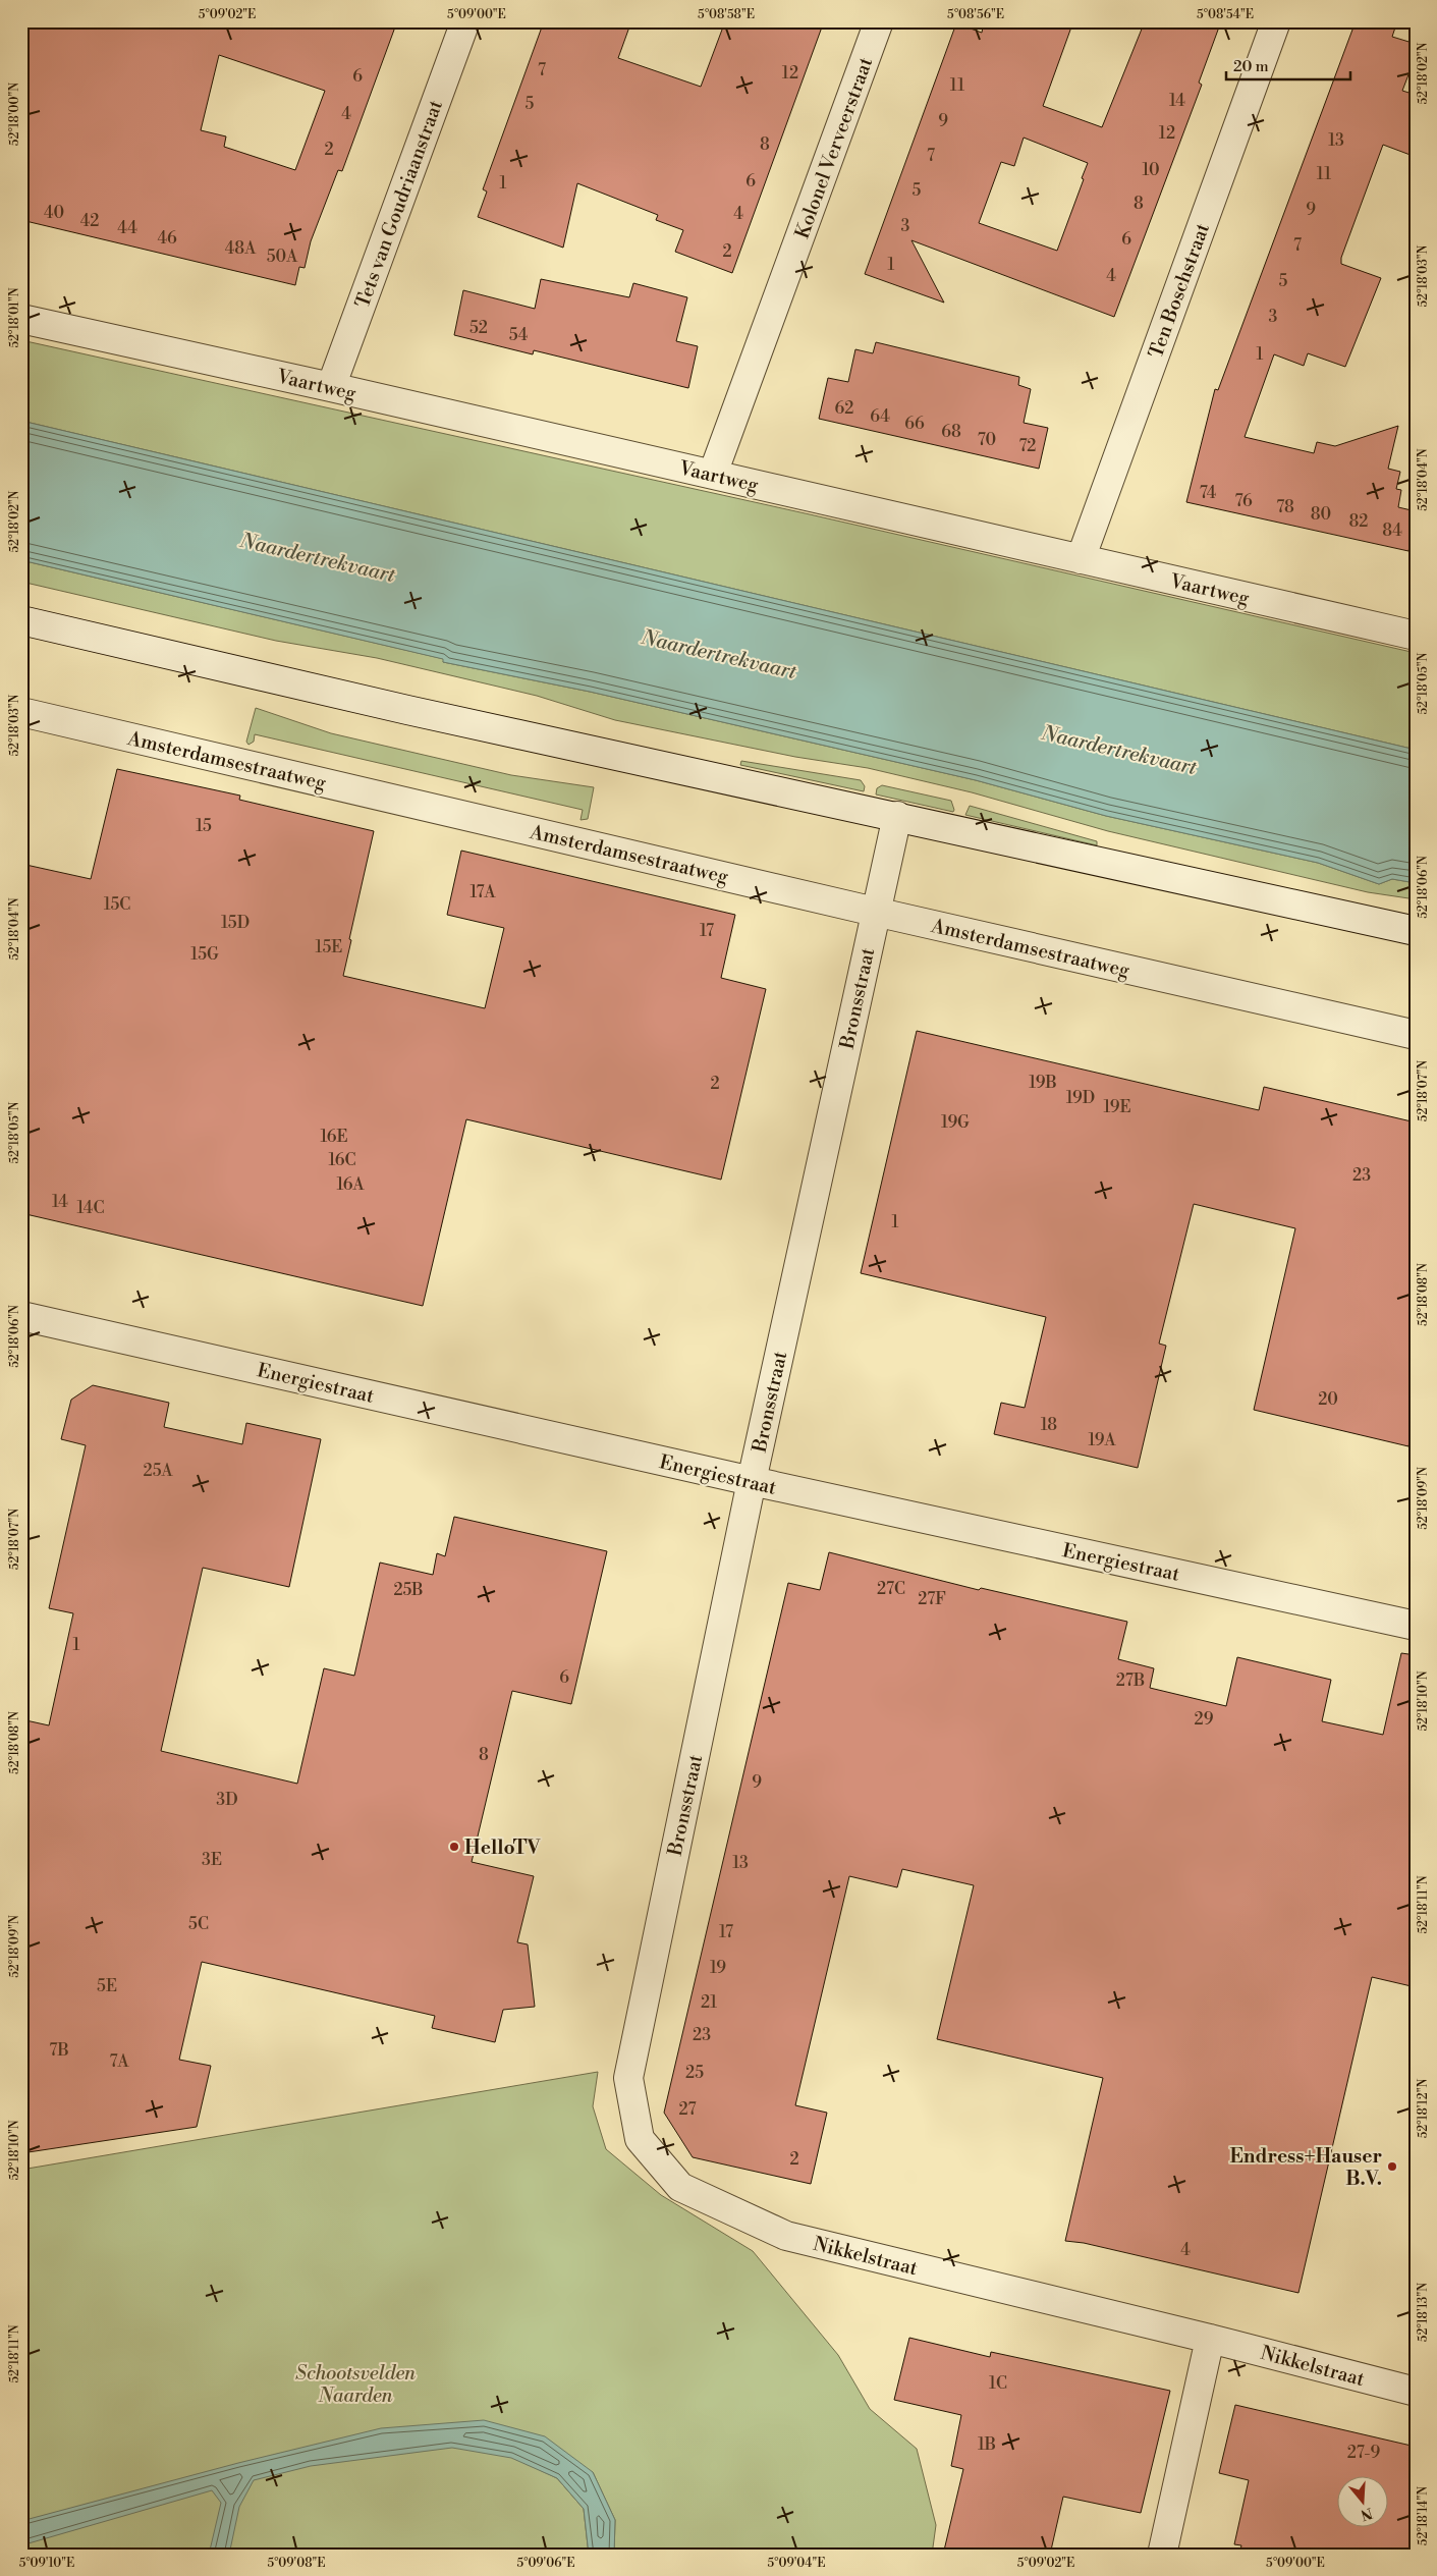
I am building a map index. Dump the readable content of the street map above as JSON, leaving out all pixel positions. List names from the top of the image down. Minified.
{"streets":{"street":["Kolonel Verveerstraat","Tets van Goudriaanstraat","Ten Boschstraat","Vaartweg","Amsterdamsestraatweg","Bronsstraat","Energiestraat","Nikkelstraat"]},"crossings":[["Kolonel Verveerstraat","Vaartweg"],["Tets van Goudriaanstraat","Vaartweg"],["Ten Boschstraat","Vaartweg"],["Amsterdamsestraatweg","Bronsstraat"],["Bronsstraat","Energiestraat"],["Bronsstraat","Nikkelstraat"]],"water":["Naardertrekvaart"],"parks":["Schootsvelden Naarden"],"places":["HelloTV","Endress+Hauser B.V."],"house_numbers":["7","12","6","11","14","5","4","9","12","13","8","2","7","10","11","6","1","5","8","9","40","4","42","3","44","46","6","7","48A","2","50A","1","4","5","3","52","54","1","62","64","66","68","70","72","74","76","78","80","82","84","15","17A","15C","15D","17","15E","15G","19B","2","19D","19E","19G","16E","16C","23","16A","14","14C","1","20","18","19A","25A","27C","25B","27F","1","6","27B","29","8","9","3D","3E","13","5C","17","19","5E","21","23","7B","7A","25","27","2","4","1C","1B","27-9"],"scale_bar":"20 m","north":"bottom","coordinates":["5°09'02\"E","5°09'00\"E","5°08'58\"E","5°08'56\"E","5°08'54\"E","52°18'02\"N","52°18'00\"N","52°18'03\"N","52°18'01\"N","52°18'04\"N","52°18'05\"N","52°18'06\"N","52°18'07\"N","52°18'08\"N","52°18'09\"N","52°18'10\"N","52°18'11\"N","52°18'12\"N","52°18'13\"N","52°18'14\"N","5°09'10\"E","5°09'08\"E","5°09'06\"E","5°09'04\"E"]}
